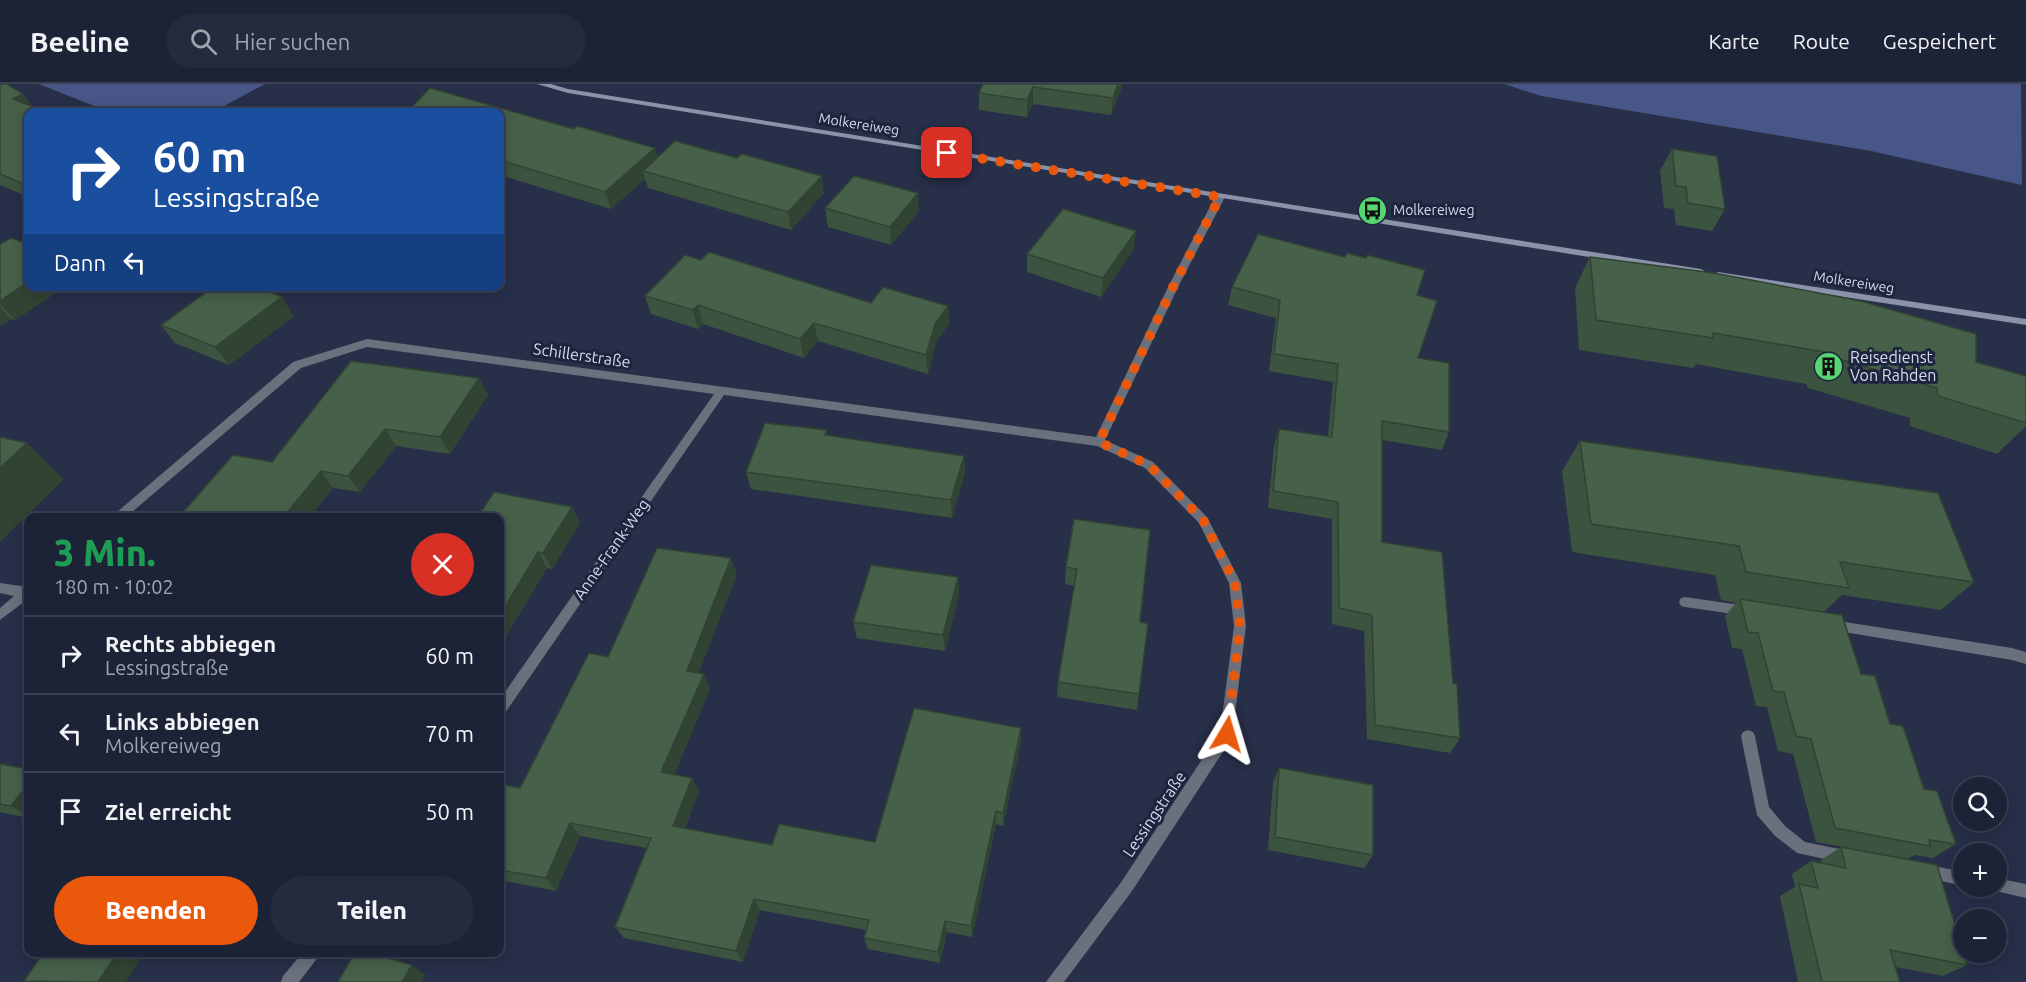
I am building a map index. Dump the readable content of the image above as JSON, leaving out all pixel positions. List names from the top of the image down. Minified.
{"streets":{"main road":["Molkereiweg"],"street":["Schillerstraße","Anne-Frank-Weg","Lessingstraße"]},"crossings":[["Schillerstraße","Anne-Frank-Weg"],["Schillerstraße","Lessingstraße"]],"places":{"bus stop":["Molkereiweg"],"building":["Reisedienst Von Rahden"]},"page":{"header":"Beeline","search":"Hier suchen","nav":["Karte","Route","Gespeichert"],"turn":["60 m","Lessingstraße"],"then":"Dann","heading":["3 Min.","180 m · 10:02"],"list":[{"name":"Rechts abbiegen","note":"Lessingstraße","value":"60 m"},{"name":"Links abbiegen","note":"Molkereiweg","value":"70 m"},{"name":"Ziel erreicht","value":"50 m"}],"map_buttons":["+","−"],"buttons":["Beenden","Teilen"]}}
